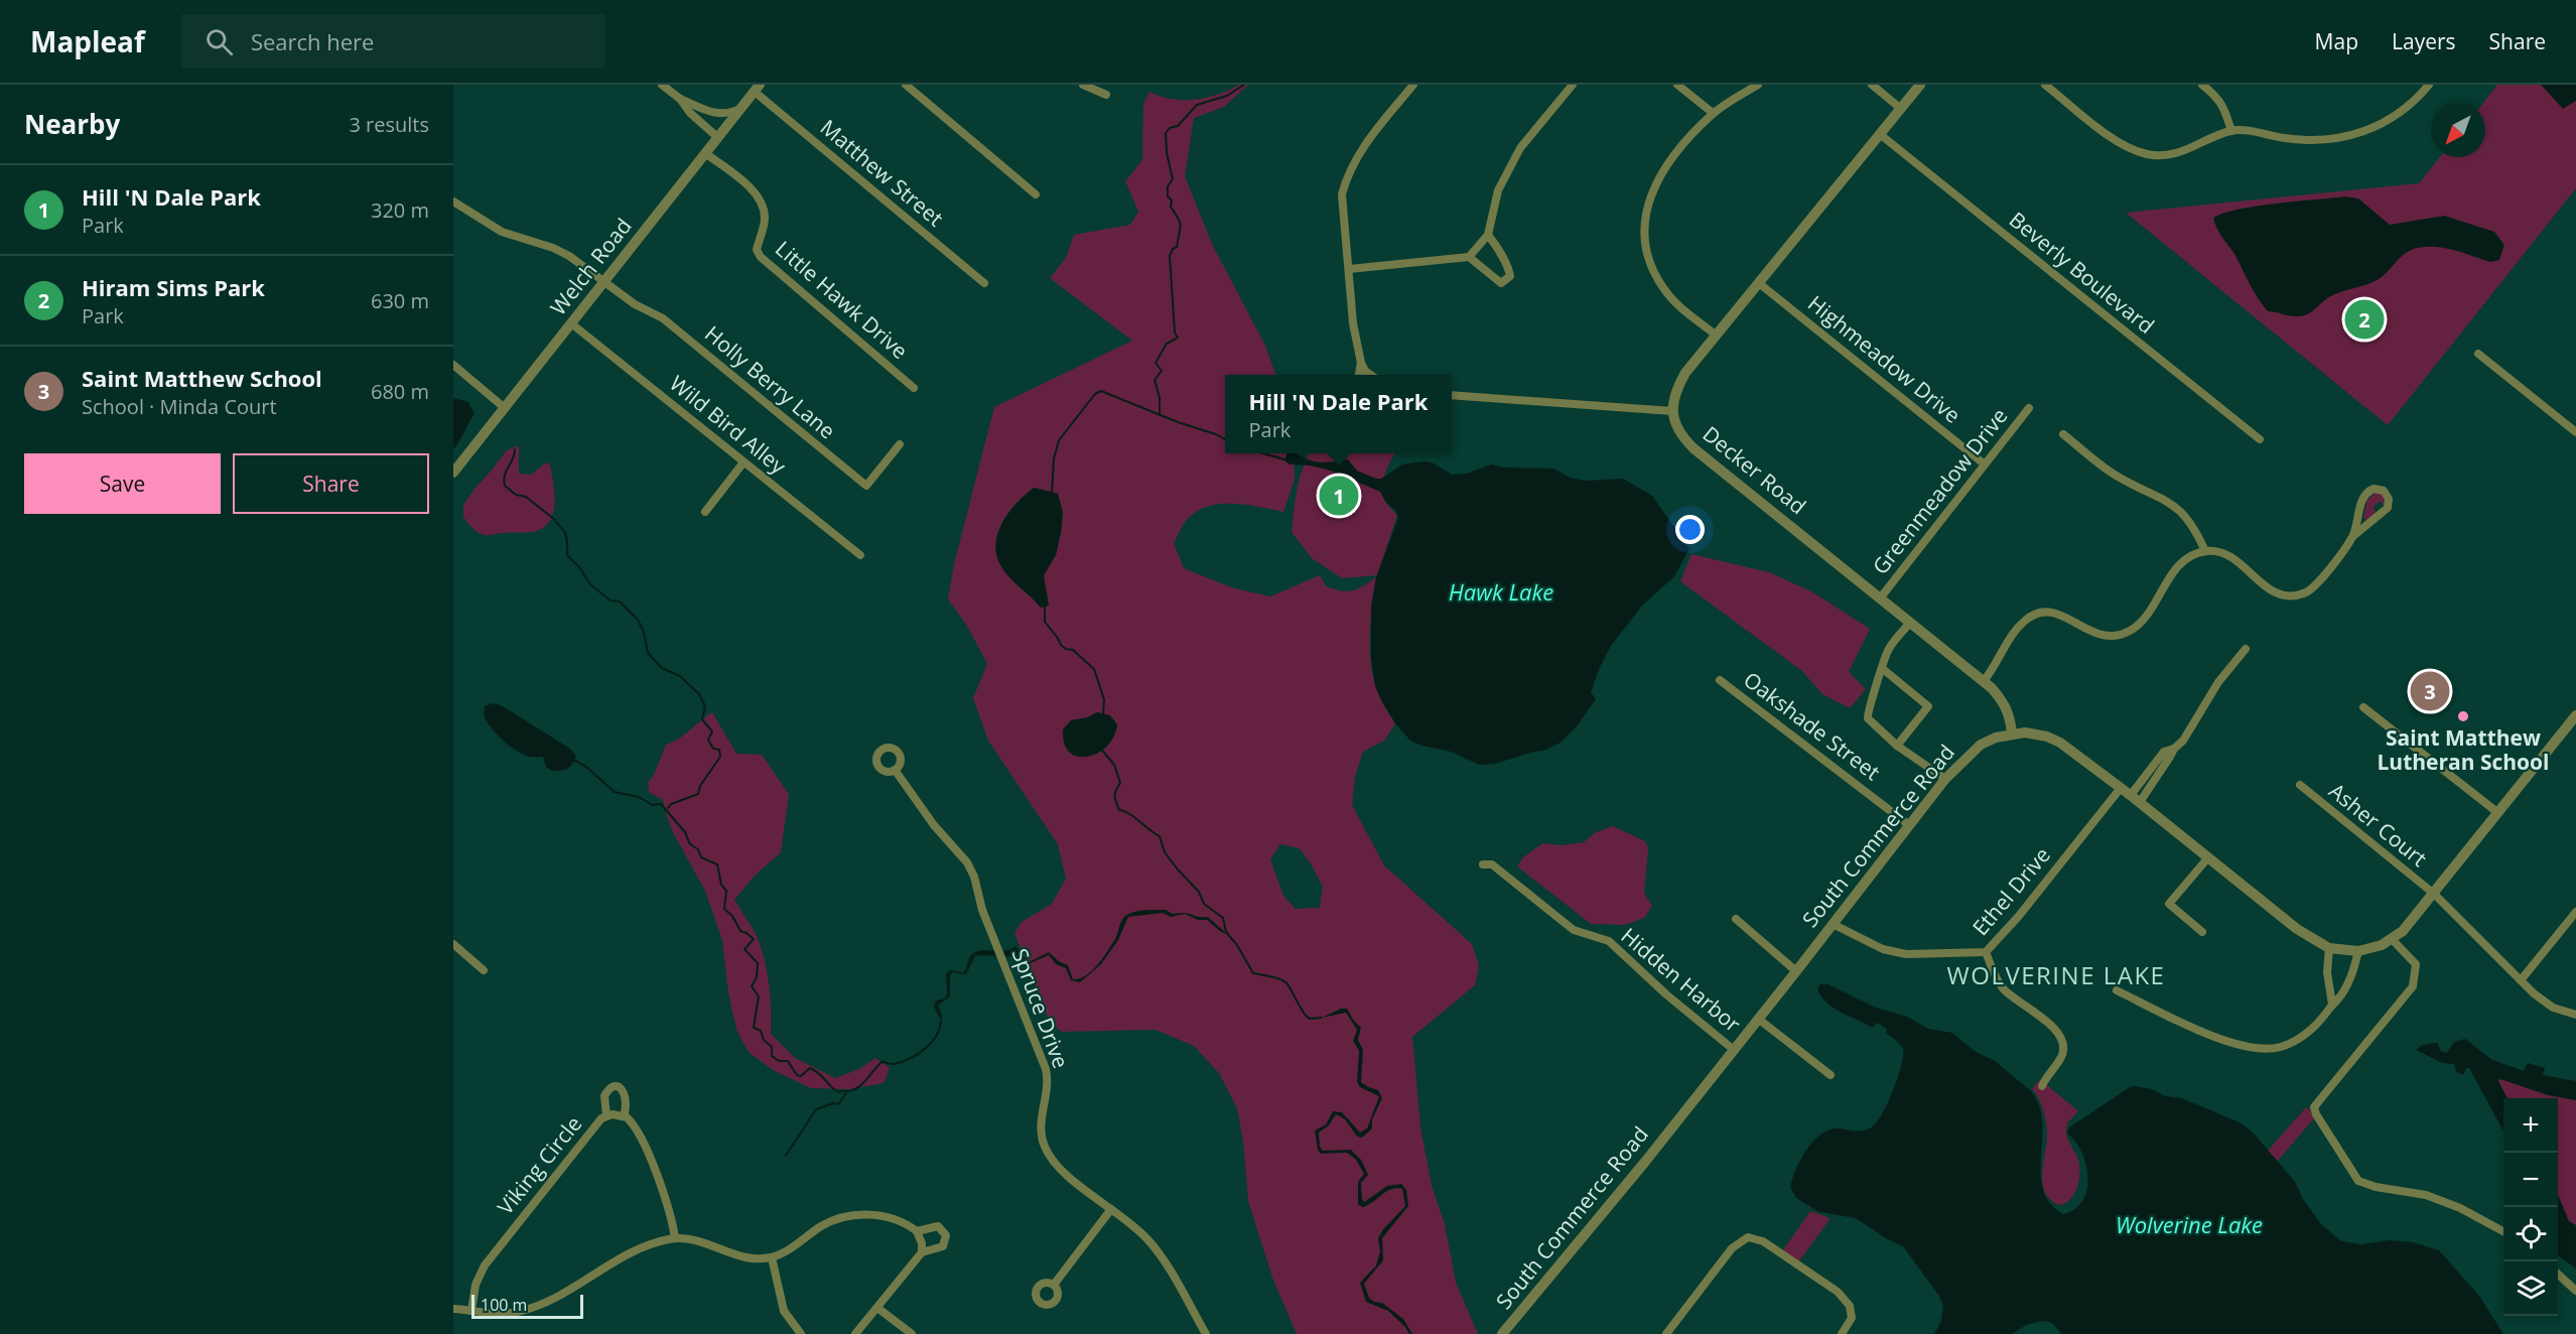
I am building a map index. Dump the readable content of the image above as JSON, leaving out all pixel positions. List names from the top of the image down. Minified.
{"streets":{"street":["Matthew Street","Welch Road","Beverly Boulevard","Little Hawk Drive","Highmeadow Drive","Holly Berry Lane","Wild Bird Alley","Decker Road","Greenmeadow Drive","Oakshade Street","Asher Court","South Commerce Road","Ethel Drive","Hidden Harbor","Spruce Drive","Viking Circle"]},"crossings":[["Matthew Street","Welch Road"],["Welch Road","Little Hawk Drive"],["Welch Road","Holly Berry Lane"],["Welch Road","Wild Bird Alley"],["Highmeadow Drive","Greenmeadow Drive"],["Decker Road","Greenmeadow Drive"],["Decker Road","South Commerce Road"],["Oakshade Street","South Commerce Road"],["Asher Court","South Commerce Road"],["South Commerce Road","Ethel Drive"],["South Commerce Road","Hidden Harbor"]],"districts":["WOLVERINE LAKE"],"water":["Hawk Lake","Wolverine Lake"],"places":["Saint Matthew Lutheran School"],"scale_bar":"100 m","north":"bottom left","page":{"header":"Mapleaf","search":"Search here","nav":["Map","Layers","Share"],"heading":["Nearby","3 results"],"list":[{"mark":"1","name":"Hill 'N Dale Park","note":"Park","value":"320 m"},{"mark":"2","name":"Hiram Sims Park","note":"Park","value":"630 m"},{"mark":"3","name":"Saint Matthew School","note":"School · Minda Court","value":"680 m"}],"pins":["2","1","3"],"popup":["Hill 'N Dale Park","Park"],"buttons":["Save","Share"],"map_buttons":["+","−"],"scale":"100 m"}}
